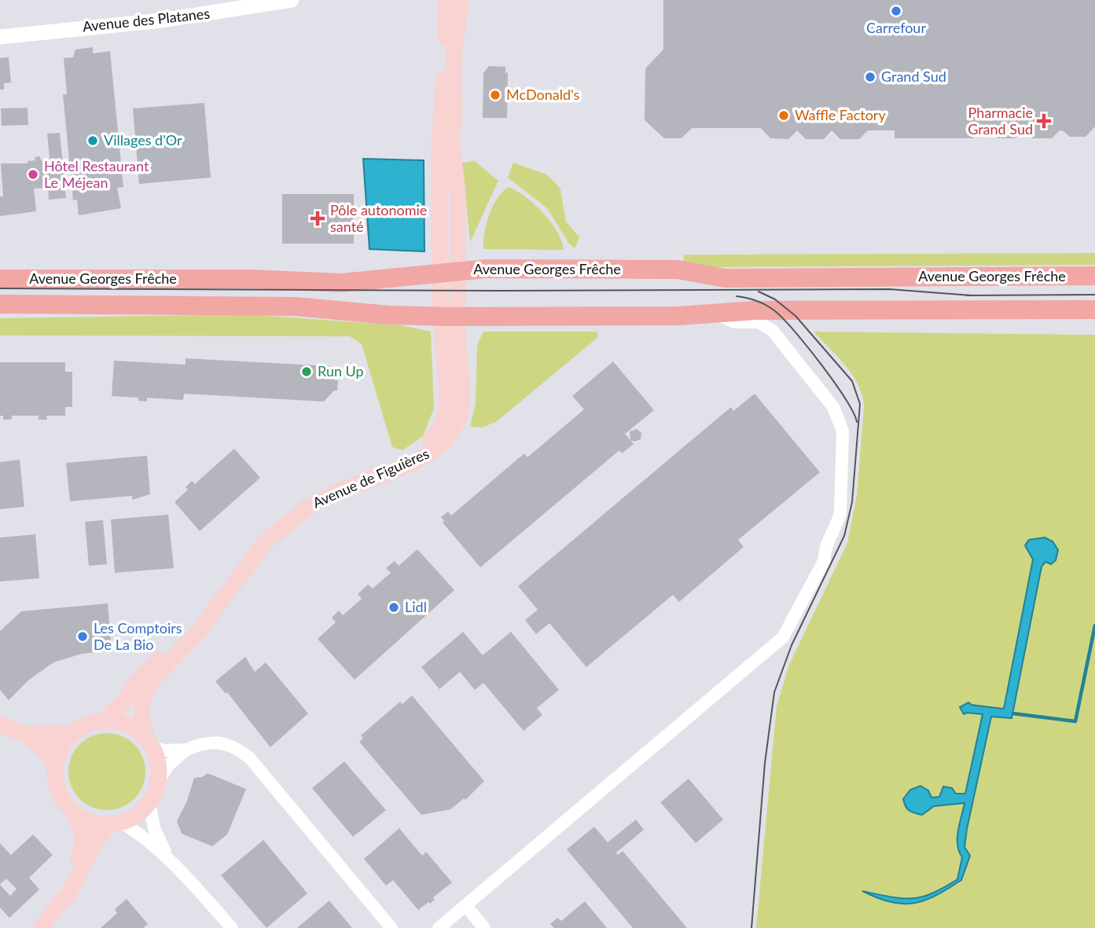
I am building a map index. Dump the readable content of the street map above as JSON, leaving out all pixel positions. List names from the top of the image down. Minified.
{"streets":{"main road":["Avenue Georges Frêche","Avenue de Figuières"],"street":["Avenue des Platanes"]},"crossings":[["Avenue Georges Frêche","Avenue de Figuières"]],"places":{"other":["Carrefour","Grand Sud","McDonald's","Waffle Factory","Villages d'Or","Hôtel Restaurant Le Méjean","Run Up","Lidl","Les Comptoirs De La Bio"],"health":["Pharmacie Grand Sud","Pôle autonomie santé"]}}
